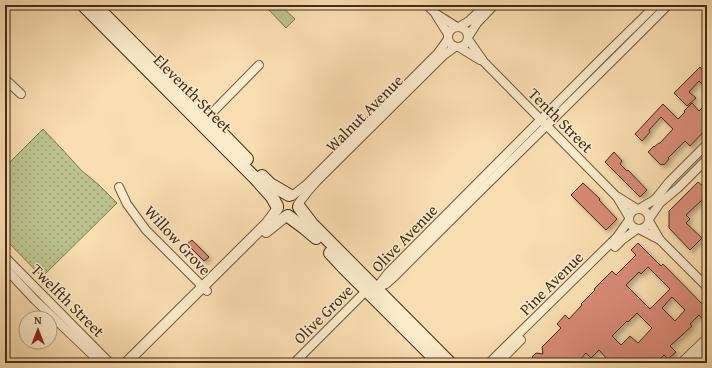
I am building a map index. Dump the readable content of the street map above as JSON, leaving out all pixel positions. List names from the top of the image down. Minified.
{"streets":{"main road":["Eleventh Street"],"street":["Walnut Avenue","Tenth Street","Olive Avenue","Willow Grove","Pine Avenue","Twelfth Street","Olive Grove"]},"crossings":[["Eleventh Street","Walnut Avenue"],["Eleventh Street","Olive Avenue"],["Eleventh Street","Olive Grove"],["Walnut Avenue","Tenth Street"],["Tenth Street","Olive Avenue"],["Tenth Street","Pine Avenue"],["Olive Avenue","Olive Grove"]],"north":"top"}
